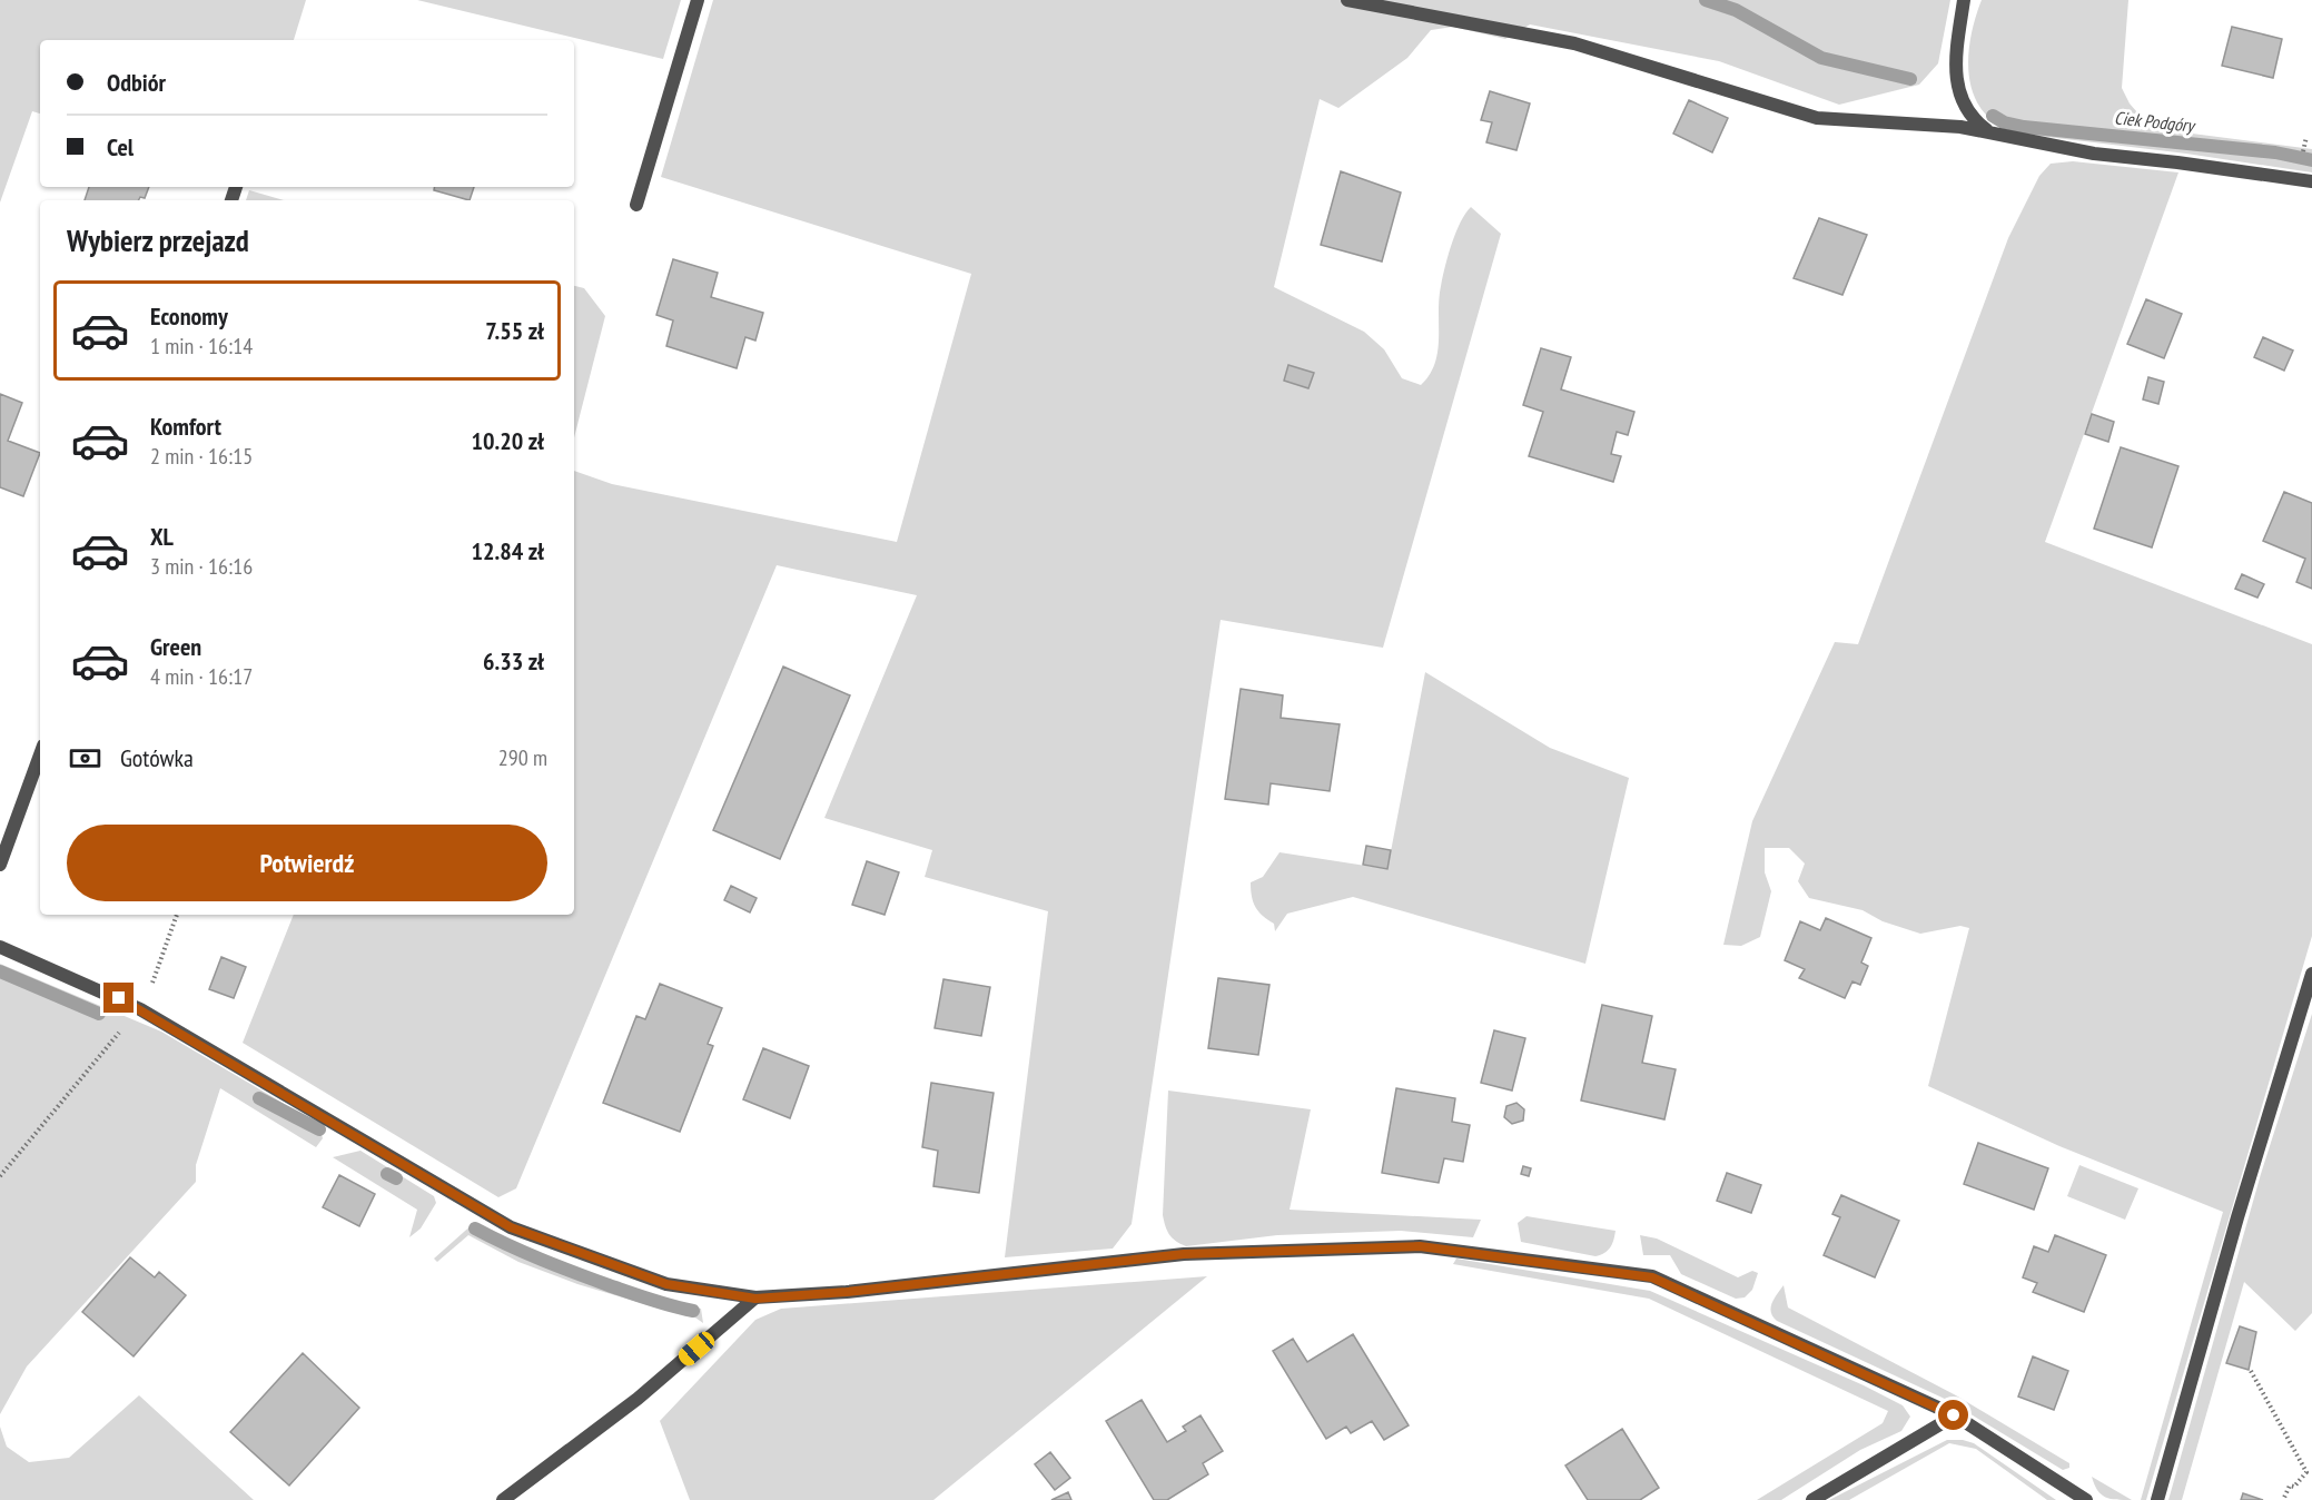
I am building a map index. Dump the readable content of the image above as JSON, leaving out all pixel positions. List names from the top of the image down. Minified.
{"water":["Ciek Podgóry"],"page":{"banner":["Odbiór","Cel"],"heading":"Wybierz przejazd","list":[{"name":"Economy","note":"1 min · 16:14","value":"7.55 zł"},{"name":"Komfort","note":"2 min · 16:15","value":"10.20 zł"},{"name":"XL","note":"3 min · 16:16","value":"12.84 zł"},{"name":"Green","note":"4 min · 16:17","value":"6.33 zł"}],"pay":["Gotówka","290 m"],"buttons":"Potwierdź"}}
